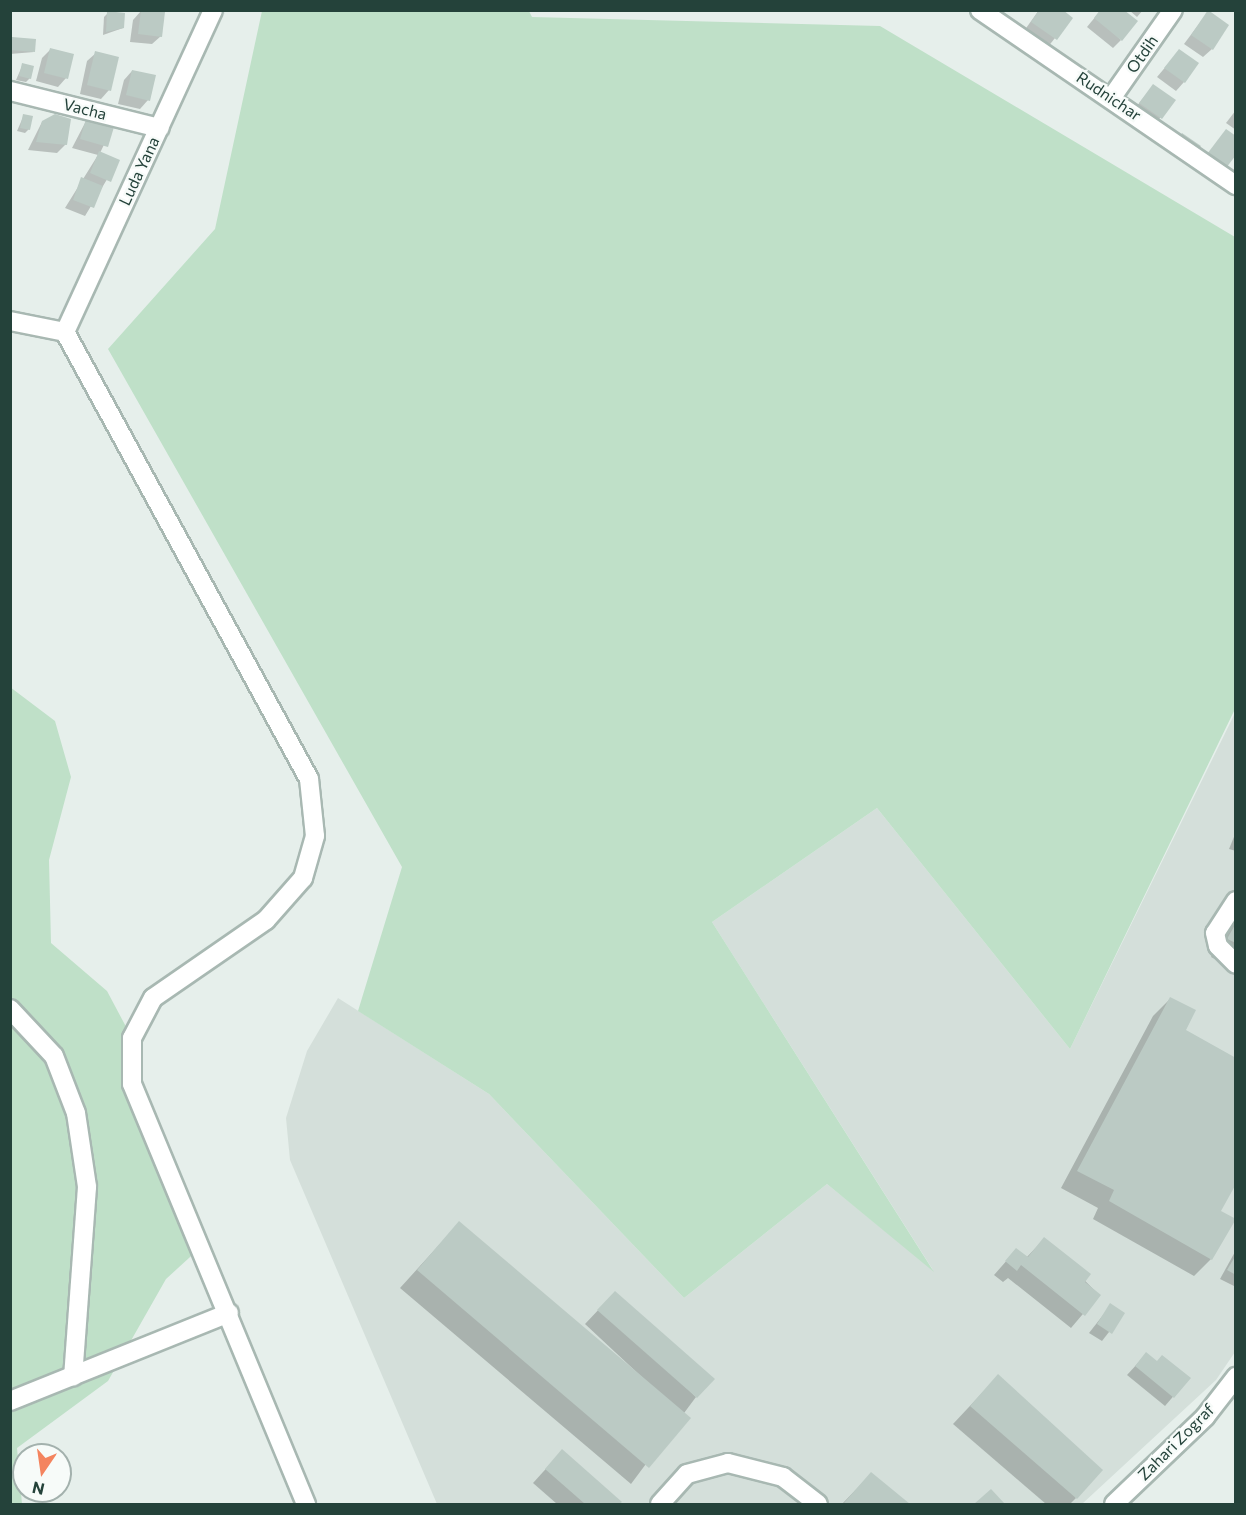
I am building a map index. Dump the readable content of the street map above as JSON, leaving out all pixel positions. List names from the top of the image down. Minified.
{"streets":{"street":["Otdih","Rudnichar","Vacha","Luda Yana","Zahari Zograf"]},"crossings":[["Otdih","Rudnichar"],["Vacha","Luda Yana"]],"north":"bottom"}
